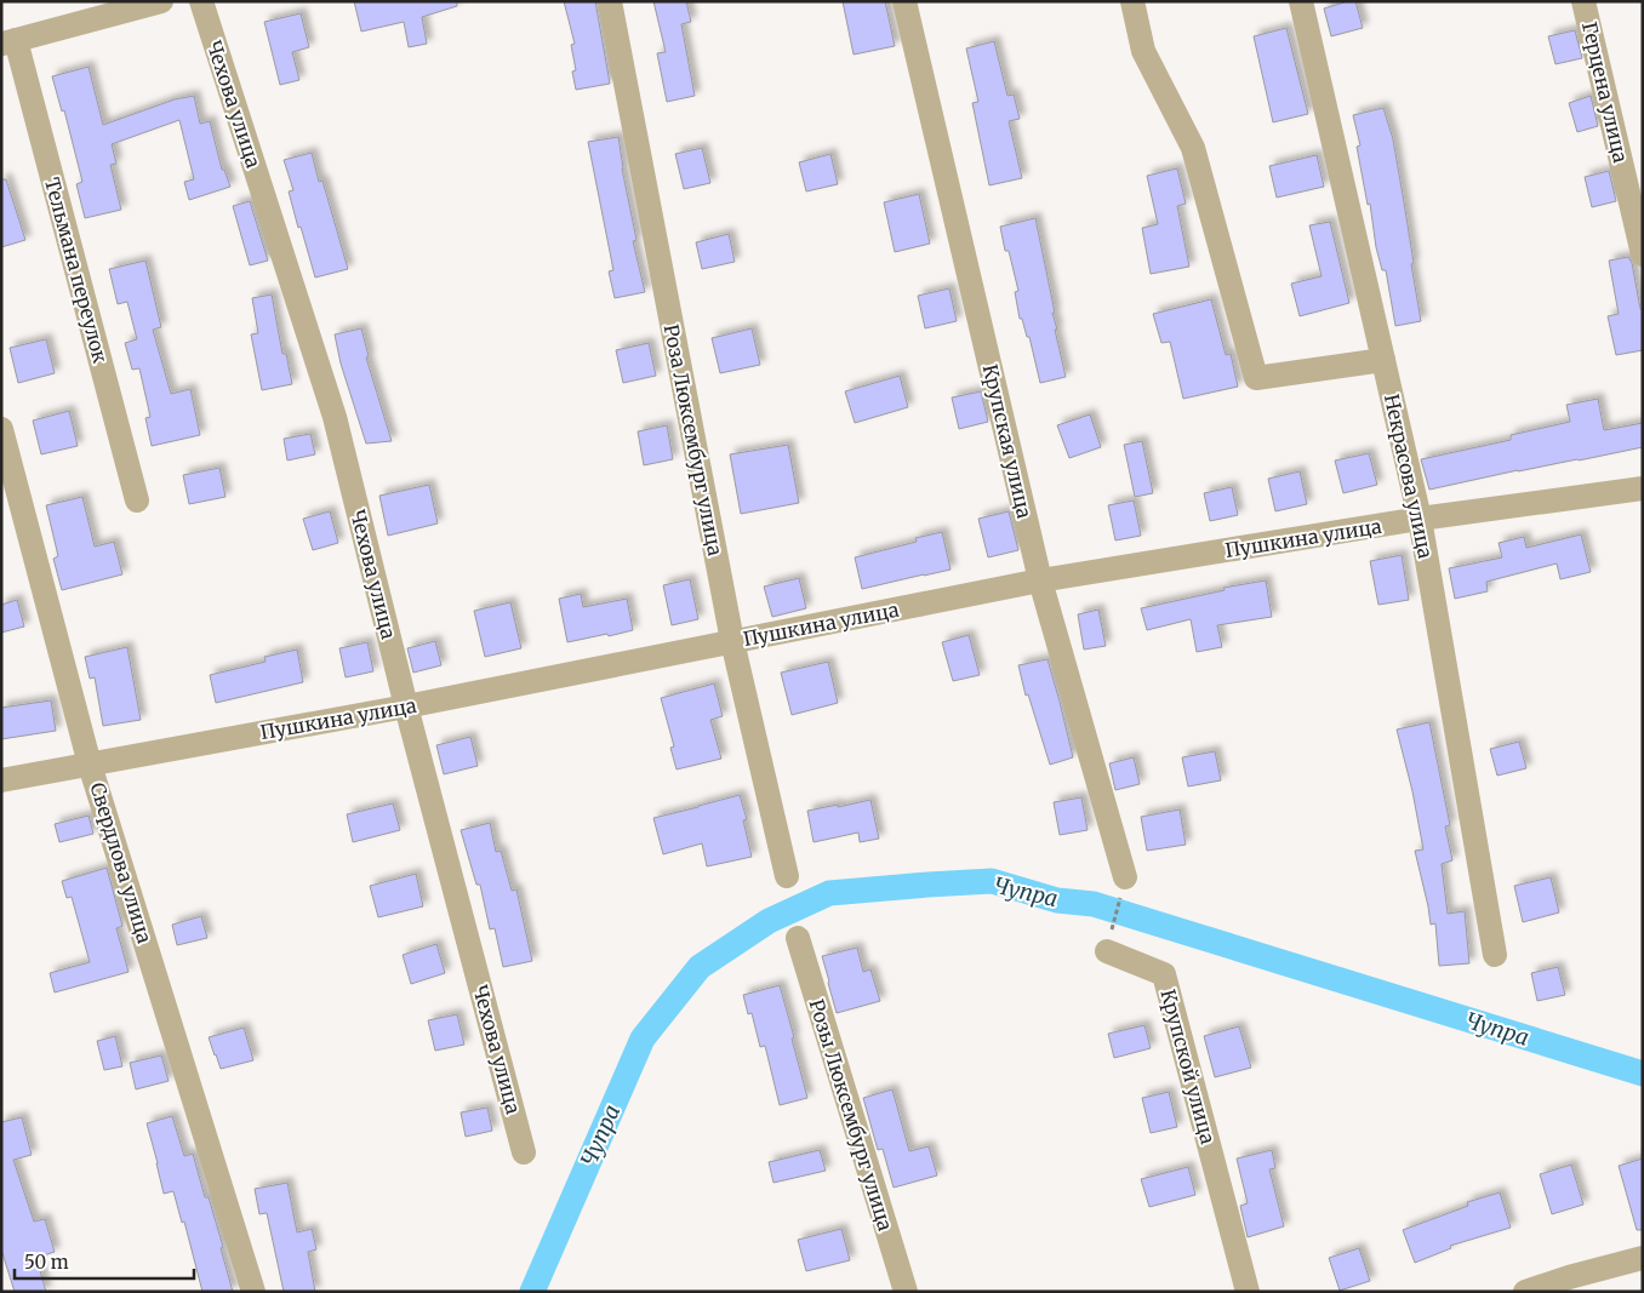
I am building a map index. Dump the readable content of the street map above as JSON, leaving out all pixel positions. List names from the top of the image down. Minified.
{"streets":{"street":["Герцена улица","Чехова улица","Тельмана переулок","Роза Люксембург улица","Крупская улица","Некрасова улица","Пушкина улица","Свердлова улица","Крупской улица","Розы Люксембург улица"]},"crossings":[["Чехова улица","Пушкина улица"],["Роза Люксембург улица","Пушкина улица"],["Крупская улица","Пушкина улица"],["Некрасова улица","Пушкина улица"],["Пушкина улица","Свердлова улица"]],"water":["Чупра"],"scale_bar":"50 m"}
